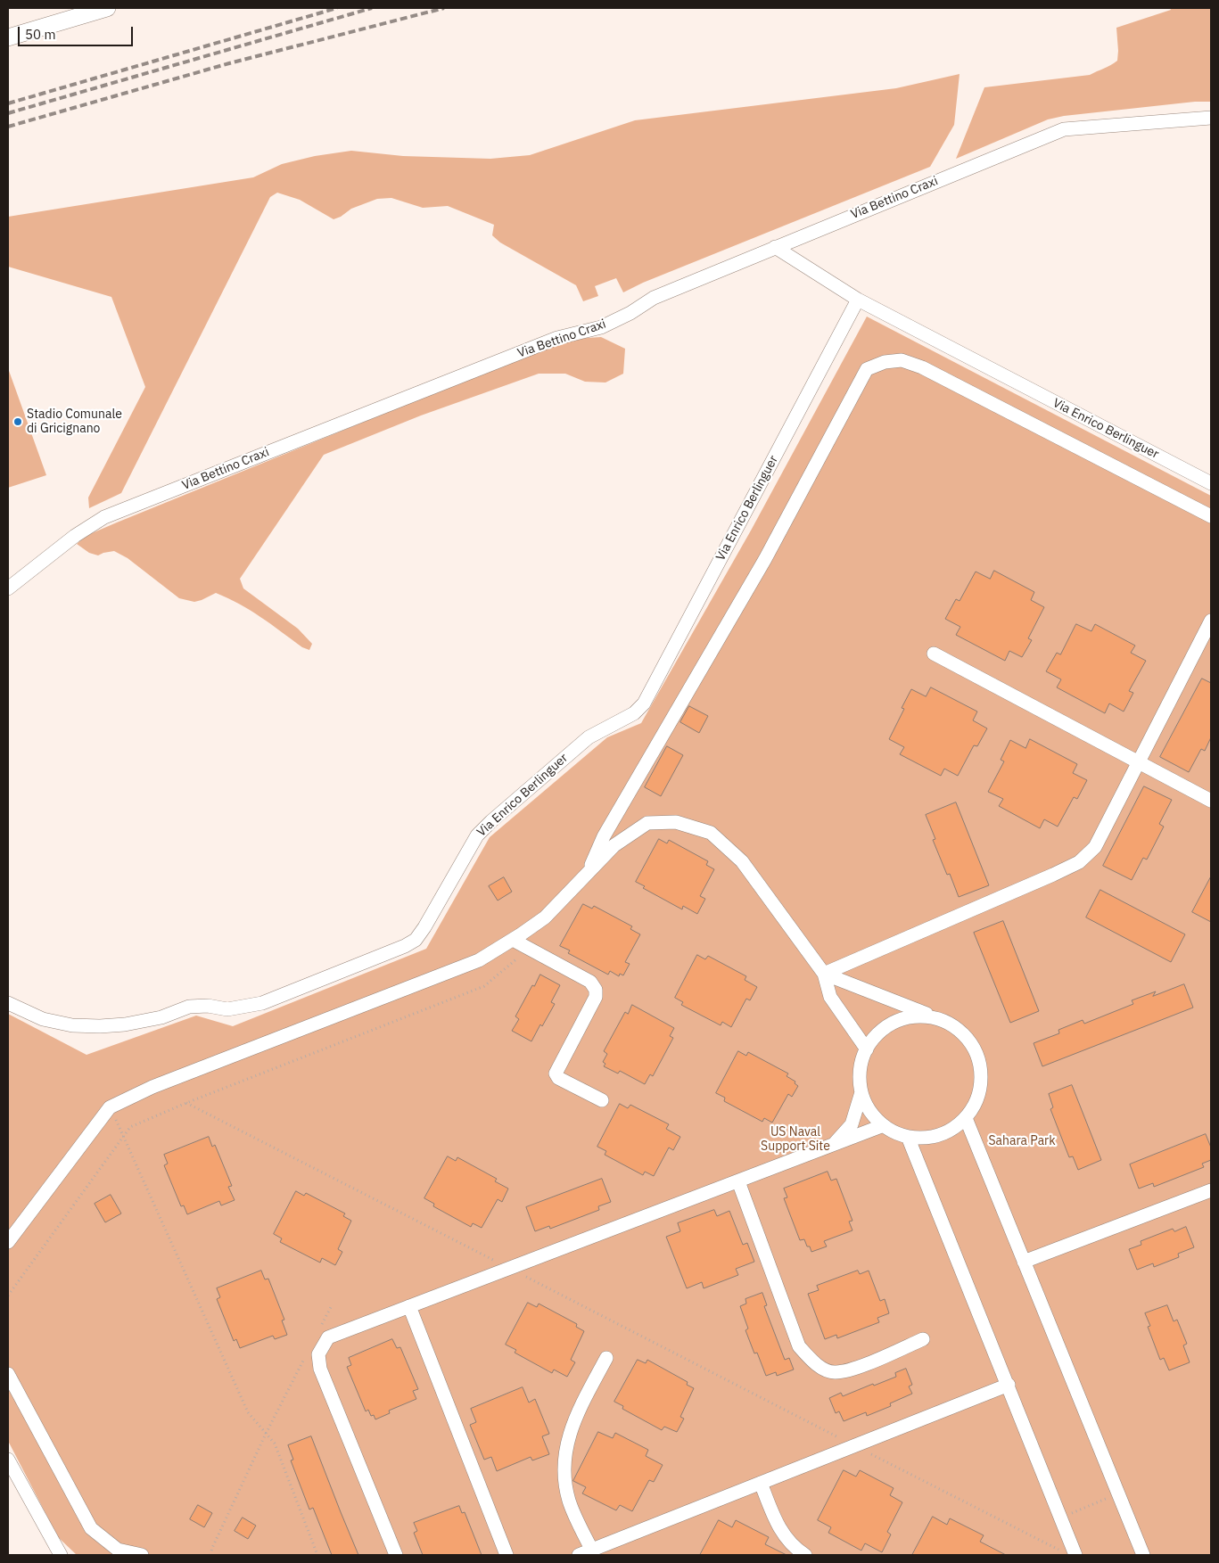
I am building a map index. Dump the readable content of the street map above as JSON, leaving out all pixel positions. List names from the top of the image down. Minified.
{"streets":{"street":["Via Bettino Craxi","Via Enrico Berlinguer"]},"crossings":[["Via Bettino Craxi","Via Enrico Berlinguer"]],"parks":["US Naval Support Site","Sahara Park"],"places":["Stadio Comunale di Gricignano"],"scale_bar":"50 m"}
